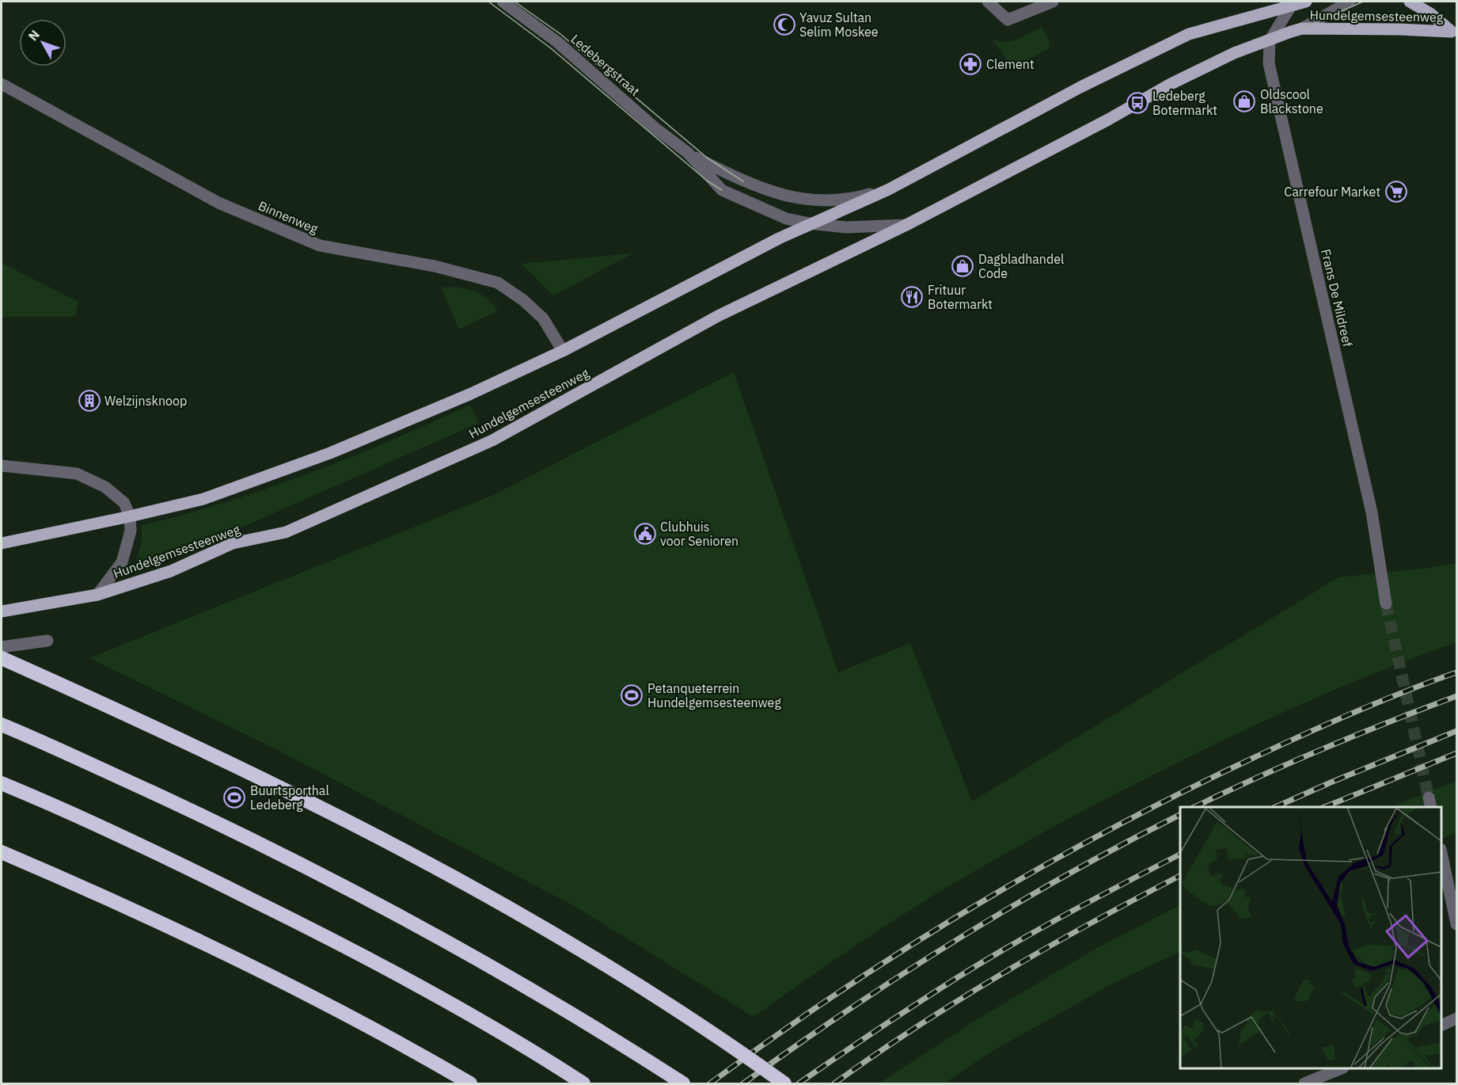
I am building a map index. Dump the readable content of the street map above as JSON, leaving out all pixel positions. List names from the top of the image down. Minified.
{"streets":{"main road":["Hundelgemsesteenweg"],"street":["Ledebergstraat","Binnenweg","Frans De Mildreef"]},"crossings":[["Hundelgemsesteenweg","Frans De Mildreef"]],"places":{"mosque":["Yavuz Sultan Selim Moskee"],"pharmacy":["Clement"],"shop":["Oldscool Blackstone","Dagbladhandel Code"],"bus stop":["Ledeberg Botermarkt"],"supermarket":["Carrefour Market"],"restaurant":["Frituur Botermarkt"],"building":["Welzijnsknoop"],"public building":["Clubhuis voor Senioren"],"sports":["Petanqueterrein Hundelgemsesteenweg","Buurtsporthal Ledeberg"]},"north":"top left"}
